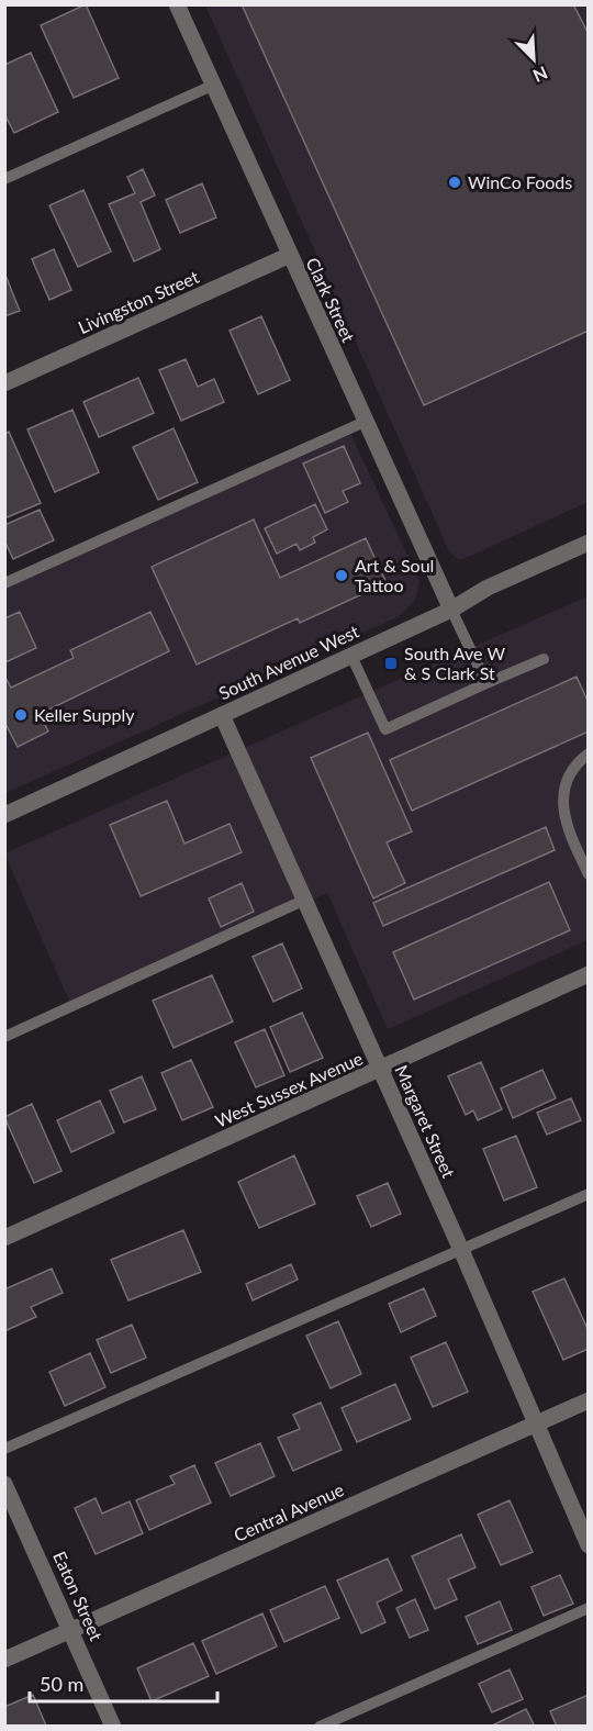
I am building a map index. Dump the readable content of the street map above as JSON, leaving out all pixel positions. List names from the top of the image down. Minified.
{"streets":{"street":["Clark Street","Livingston Street","South Avenue West","West Sussex Avenue","Margaret Street","Central Avenue","Eaton Street"]},"crossings":[["Clark Street","Livingston Street"],["Clark Street","South Avenue West"],["South Avenue West","Margaret Street"],["West Sussex Avenue","Margaret Street"],["Margaret Street","Central Avenue"],["Central Avenue","Eaton Street"]],"places":{"other":["WinCo Foods","Art & Soul Tattoo","Keller Supply"],"transit":["South Ave W & S Clark St"]},"scale_bar":"50 m","north":"bottom right"}
